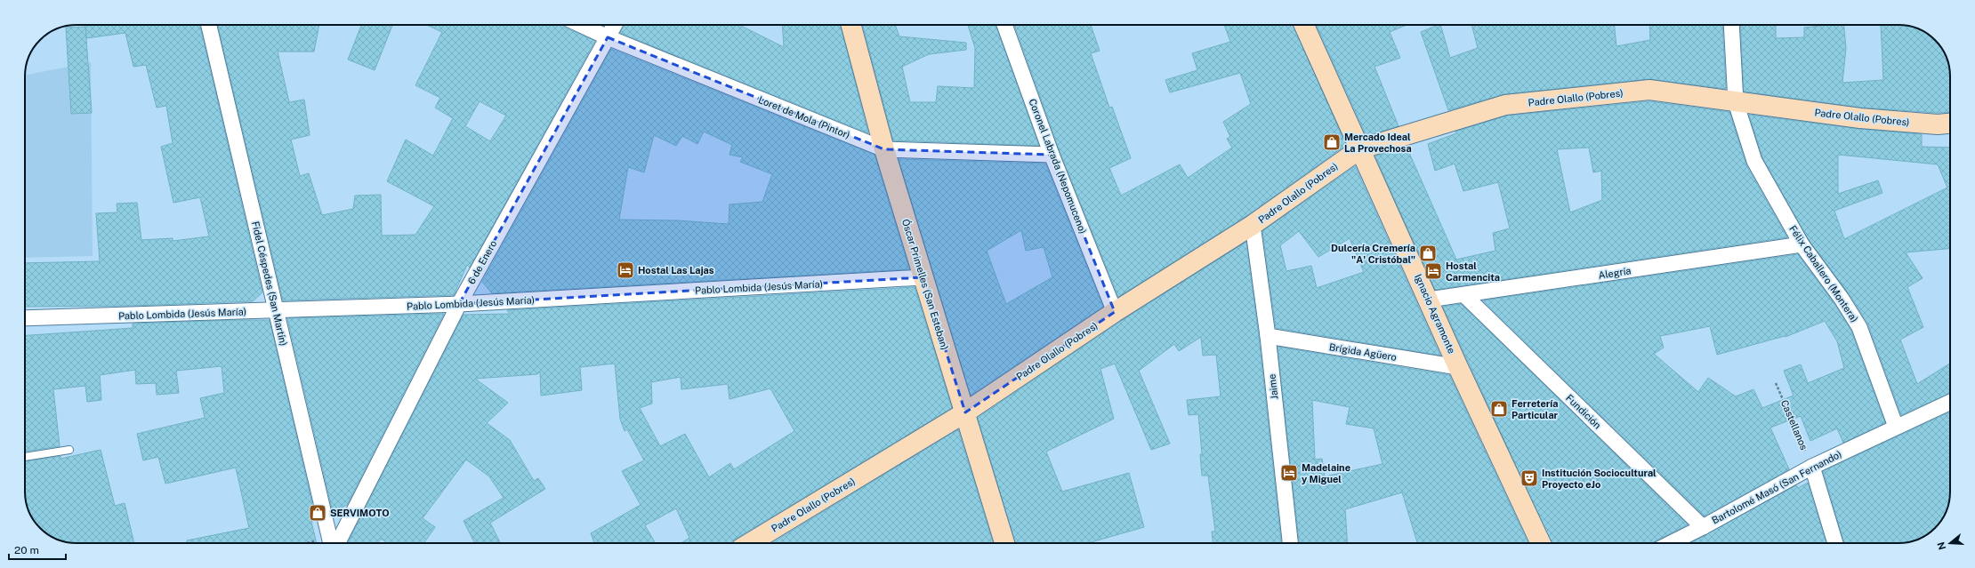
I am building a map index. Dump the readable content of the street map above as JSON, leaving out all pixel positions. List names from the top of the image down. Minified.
{"streets":{"main road":["Padre Olallo (Pobres)","Óscar Primelles (San Esteban)","Ignacio Agramonte"],"street":["Loret de Mola (Pintor)","Coronel Labrada (Nepomuceno)","6 de Enero","Alegría","Félix Caballero (Montera)","Fidel Céspedes (San Martín)","Pablo Lombida (Jesús María)","Brígida Agüero","Jaime","Fundición","Bartolomé Masó (San Fernando)"],"path":["Castellanos"]},"crossings":[["Padre Olallo (Pobres)","Coronel Labrada (Nepomuceno)"],["Padre Olallo (Pobres)","Félix Caballero (Montera)"],["Padre Olallo (Pobres)","Óscar Primelles (San Esteban)"],["Padre Olallo (Pobres)","Ignacio Agramonte"],["Padre Olallo (Pobres)","Jaime"],["Loret de Mola (Pintor)","Coronel Labrada (Nepomuceno)"],["Loret de Mola (Pintor)","6 de Enero"],["Loret de Mola (Pintor)","Óscar Primelles (San Esteban)"],["6 de Enero","Pablo Lombida (Jesús María)"],["Alegría","Félix Caballero (Montera)"],["Alegría","Ignacio Agramonte"],["Alegría","Fundición"],["Félix Caballero (Montera)","Bartolomé Masó (San Fernando)"],["Fidel Céspedes (San Martín)","Pablo Lombida (Jesús María)"],["Óscar Primelles (San Esteban)","Pablo Lombida (Jesús María)"],["Ignacio Agramonte","Brígida Agüero"],["Brígida Agüero","Jaime"],["Fundición","Bartolomé Masó (San Fernando)"],["Castellanos","Bartolomé Masó (San Fernando)"]],"places":{"shop":["Mercado Ideal La Provechosa","Dulcería Cremería \"A' Cristóbal\"","Ferretería Particular","SERVIMOTO"],"hotel":["Hostal Las Lajas","Hostal Carmencita","Madelaine y Miguel"],"theatre":["Institución Sociocultural Proyecto eJo"]},"scale_bar":"20 m","north":"left"}
